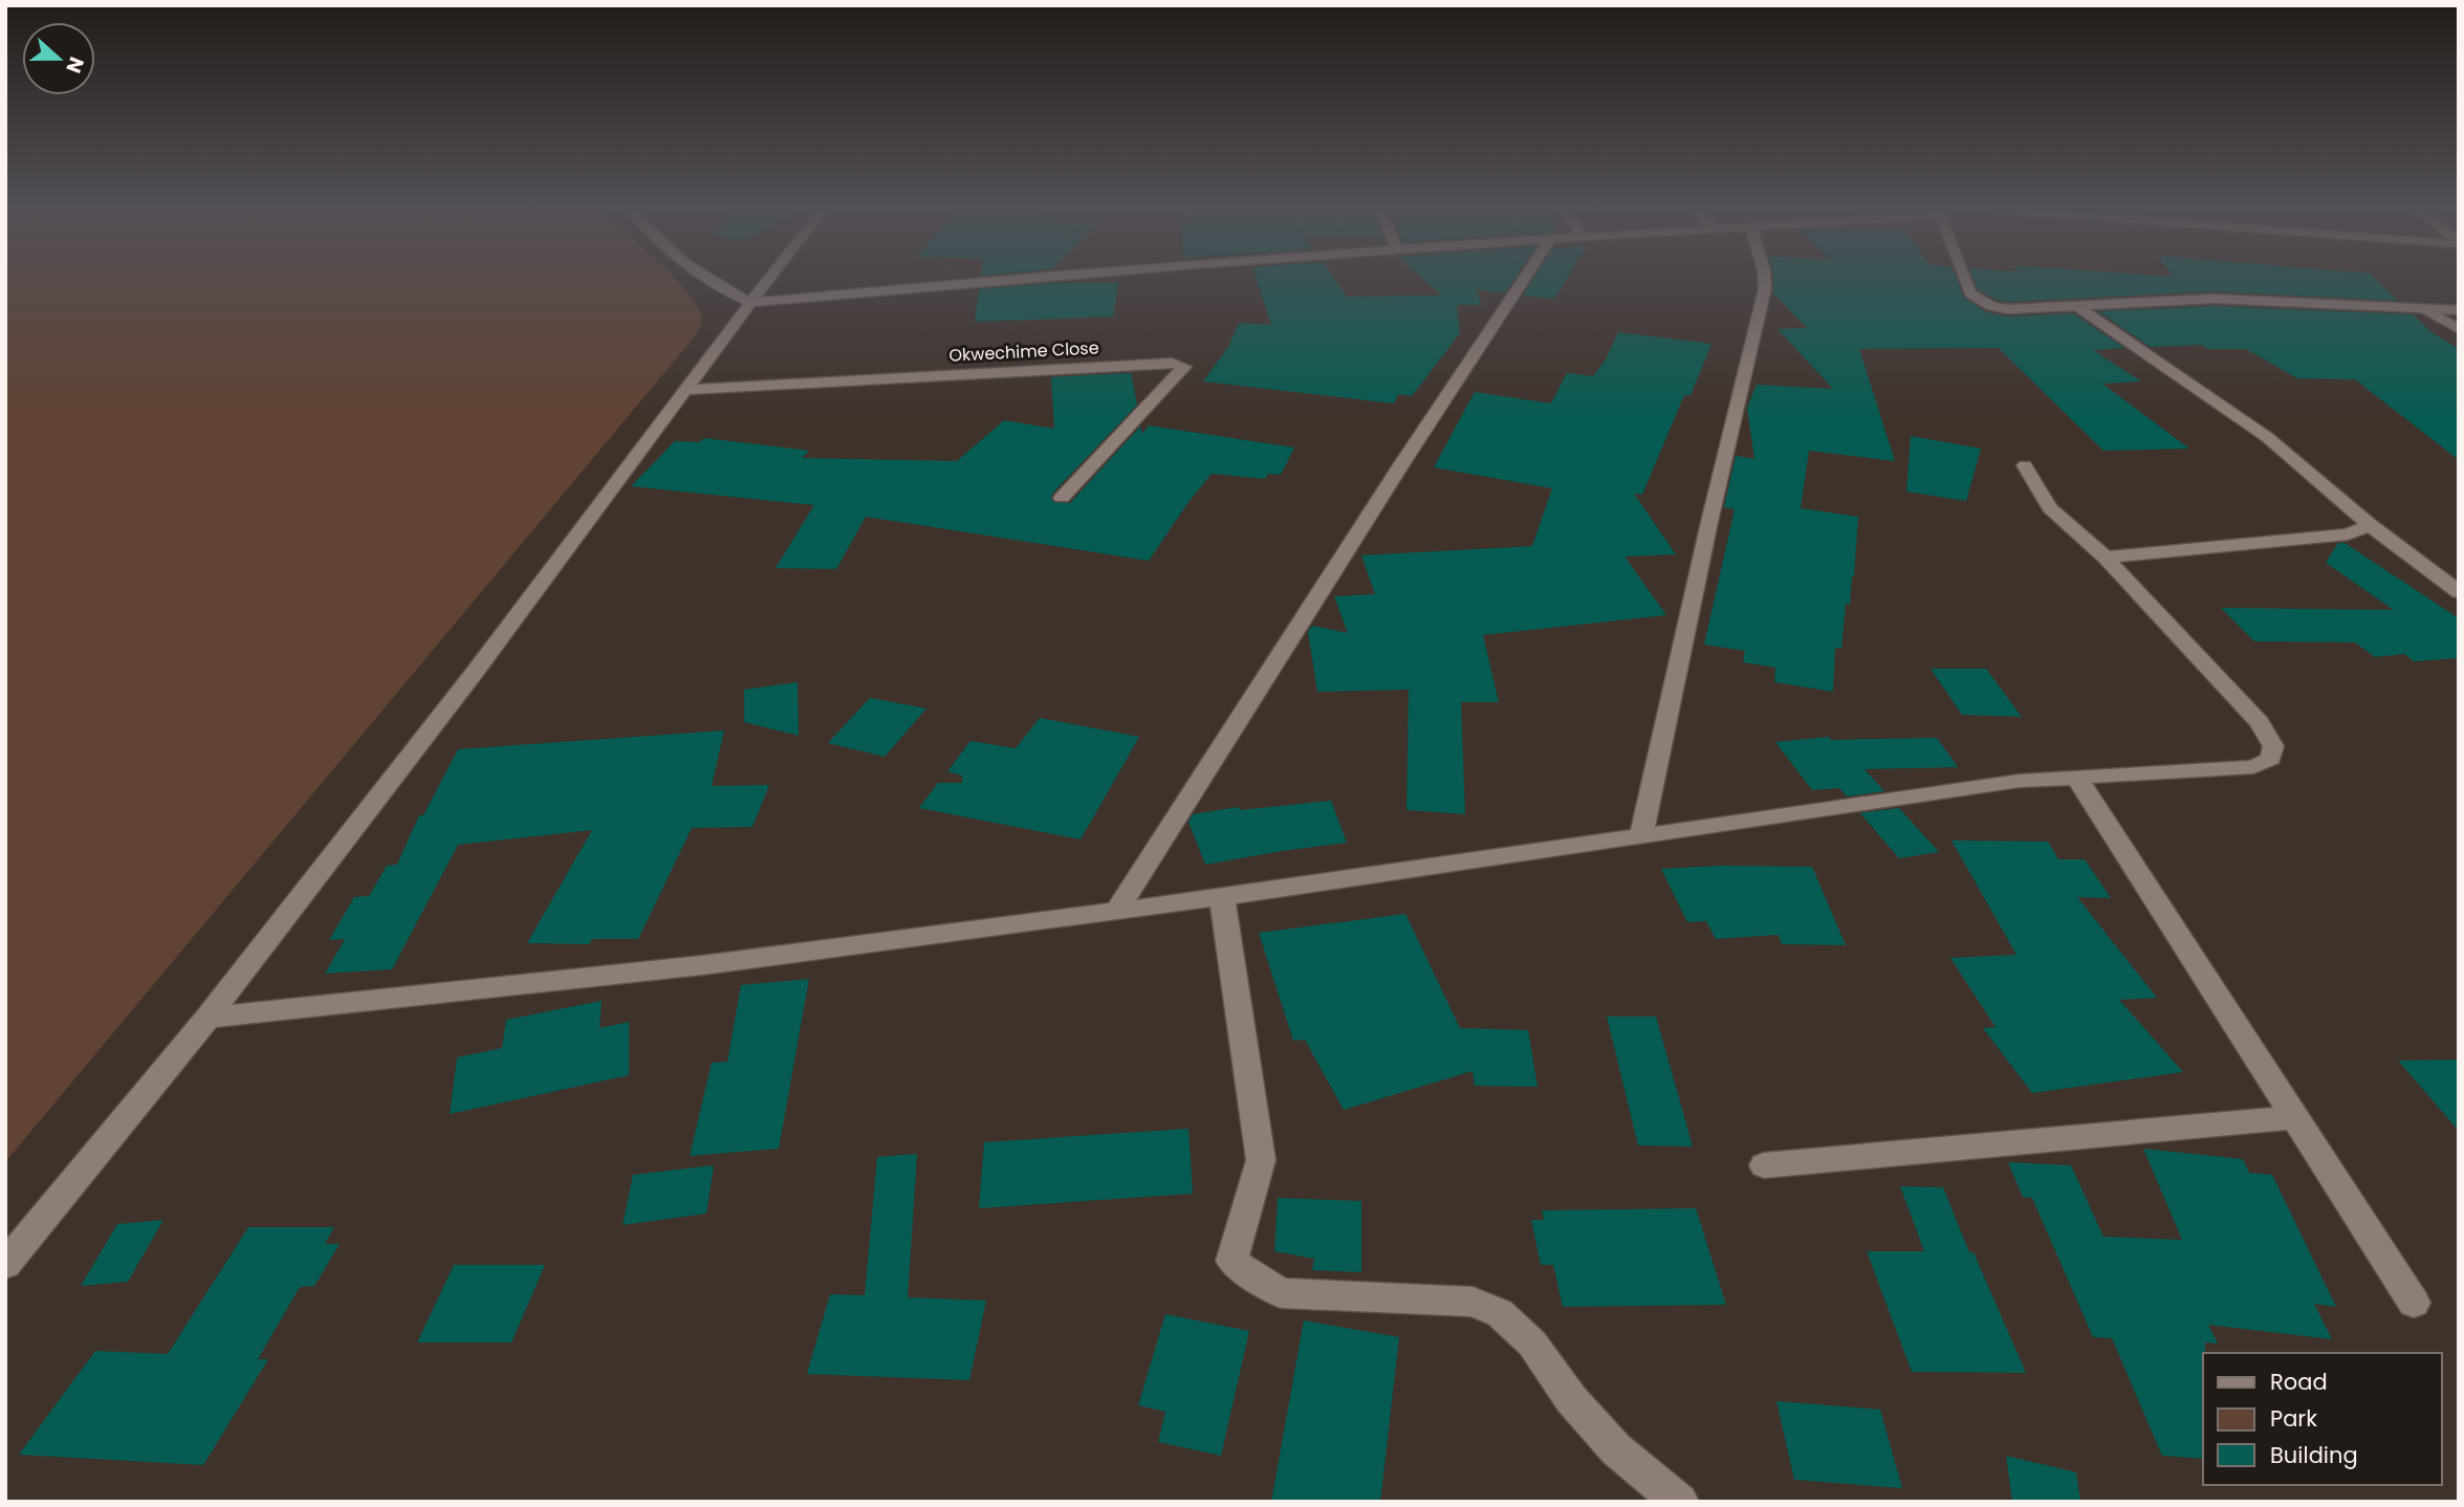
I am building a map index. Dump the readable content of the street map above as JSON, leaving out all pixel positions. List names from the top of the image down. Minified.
{"streets":{"street":["Okwechime Close"]},"legend":["Road","Park","Building"],"north":"right"}
